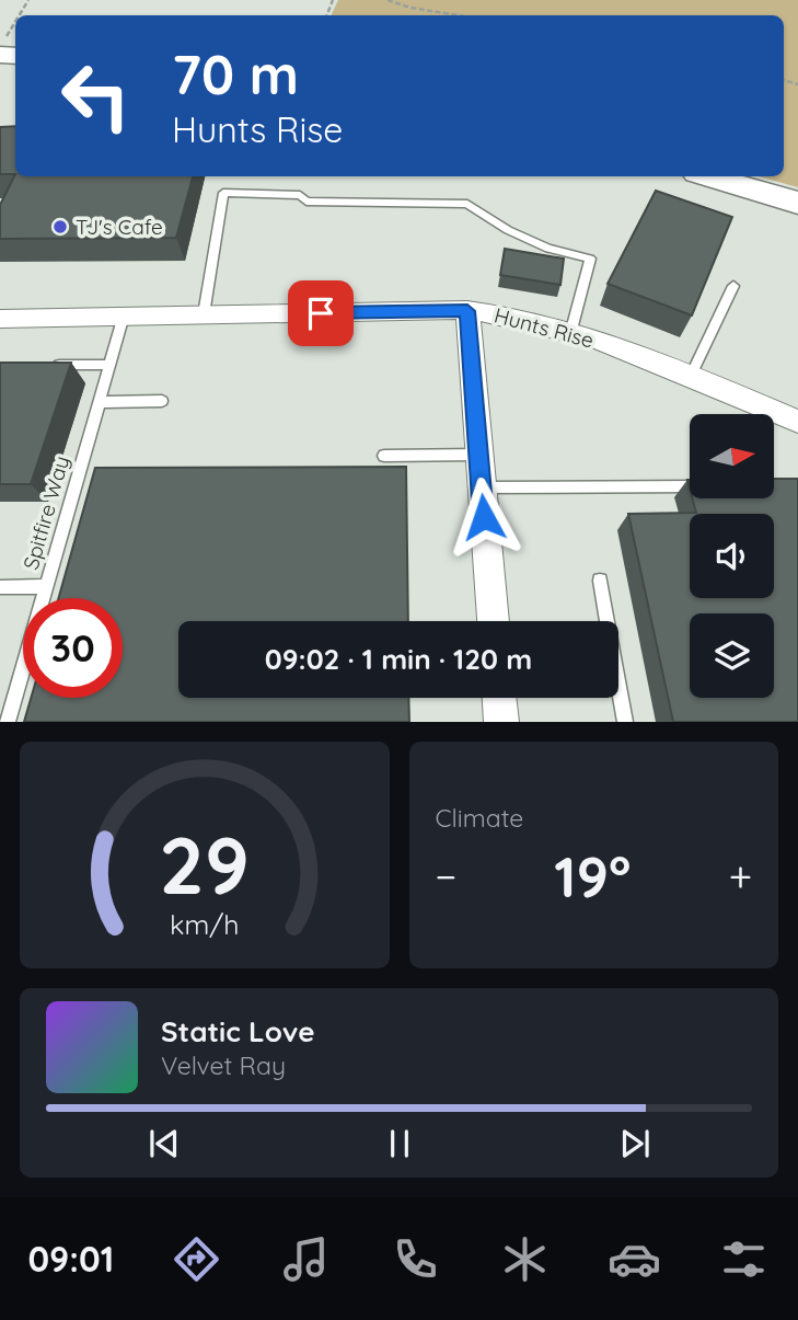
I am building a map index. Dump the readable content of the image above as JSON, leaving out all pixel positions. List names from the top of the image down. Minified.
{"streets":{"street":["Hunts Rise"],"lane":["Spitfire Way"]},"crossings":[["Hunts Rise","Spitfire Way"]],"places":["TJ's Cafe"],"north":"right","page":{"turn":["70 m","Hunts Rise"],"limit":"30","trip":"09:02 · 1 min · 120 m","tile":"Climate","heat":["−","19°","+"],"song":["Static Love","Velvet Ray"],"tabs":"09:01","gauge":["29","km/h"]}}
